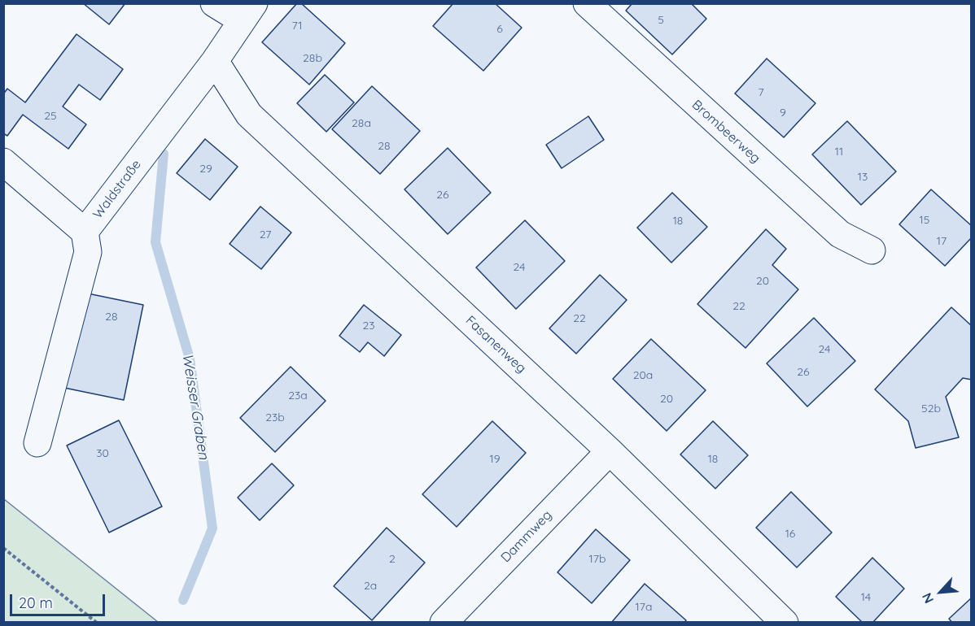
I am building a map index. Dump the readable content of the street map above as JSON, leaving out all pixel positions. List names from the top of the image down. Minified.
{"streets":{"street":["Brombeerweg","Waldstraße","Fasanenweg","Dammweg"]},"crossings":[["Waldstraße","Fasanenweg"],["Fasanenweg","Dammweg"]],"water":["Weisser Graben"],"house_numbers":["5","71","6","28b","7","9","25","28a","28","11","29","13","26","15","18","27","17","24","20","22","28","22","23","24","26","20a","23a","20","52b","23b","30","19","18","16","2","17b","2a","14","17a"],"scale_bar":"20 m","north":"bottom left"}
